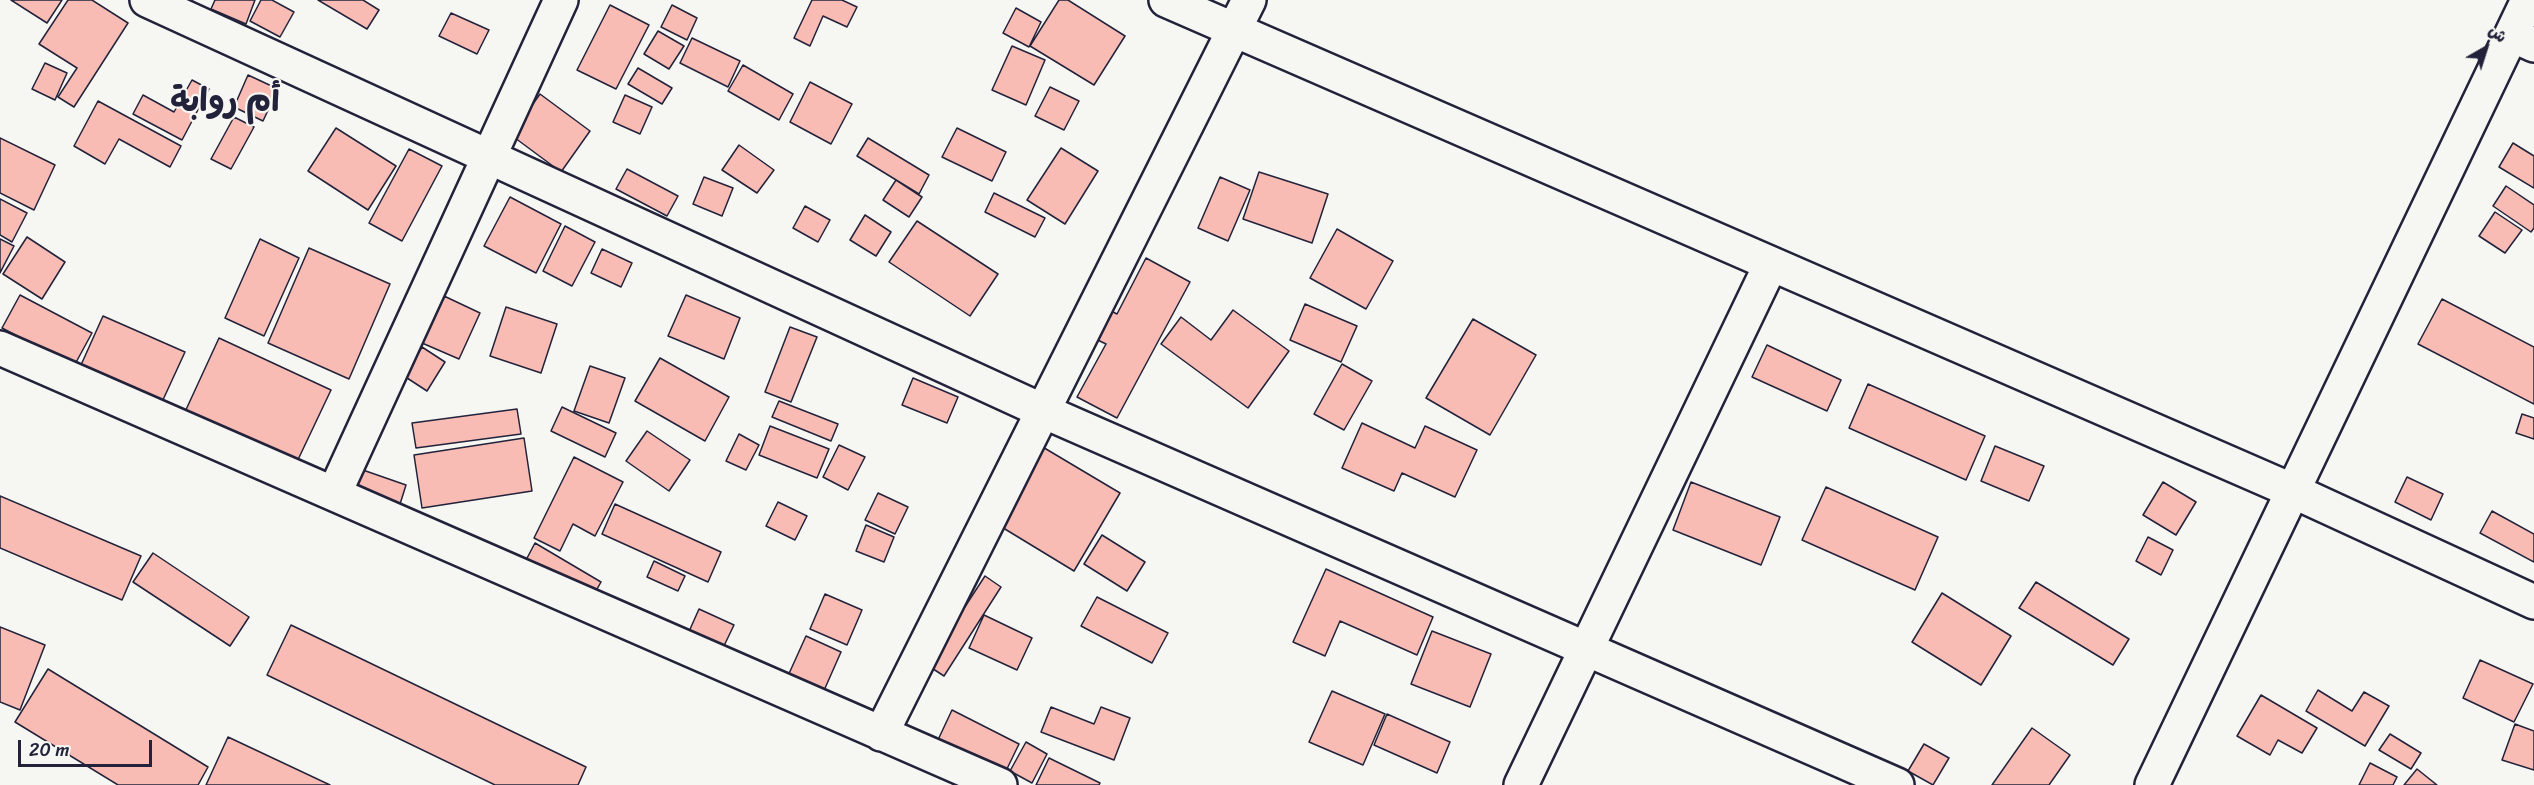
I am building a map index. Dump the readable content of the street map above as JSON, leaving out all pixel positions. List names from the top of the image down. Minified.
{"districts":["أم روابة"],"scale_bar":"20 m","north":"top right"}
